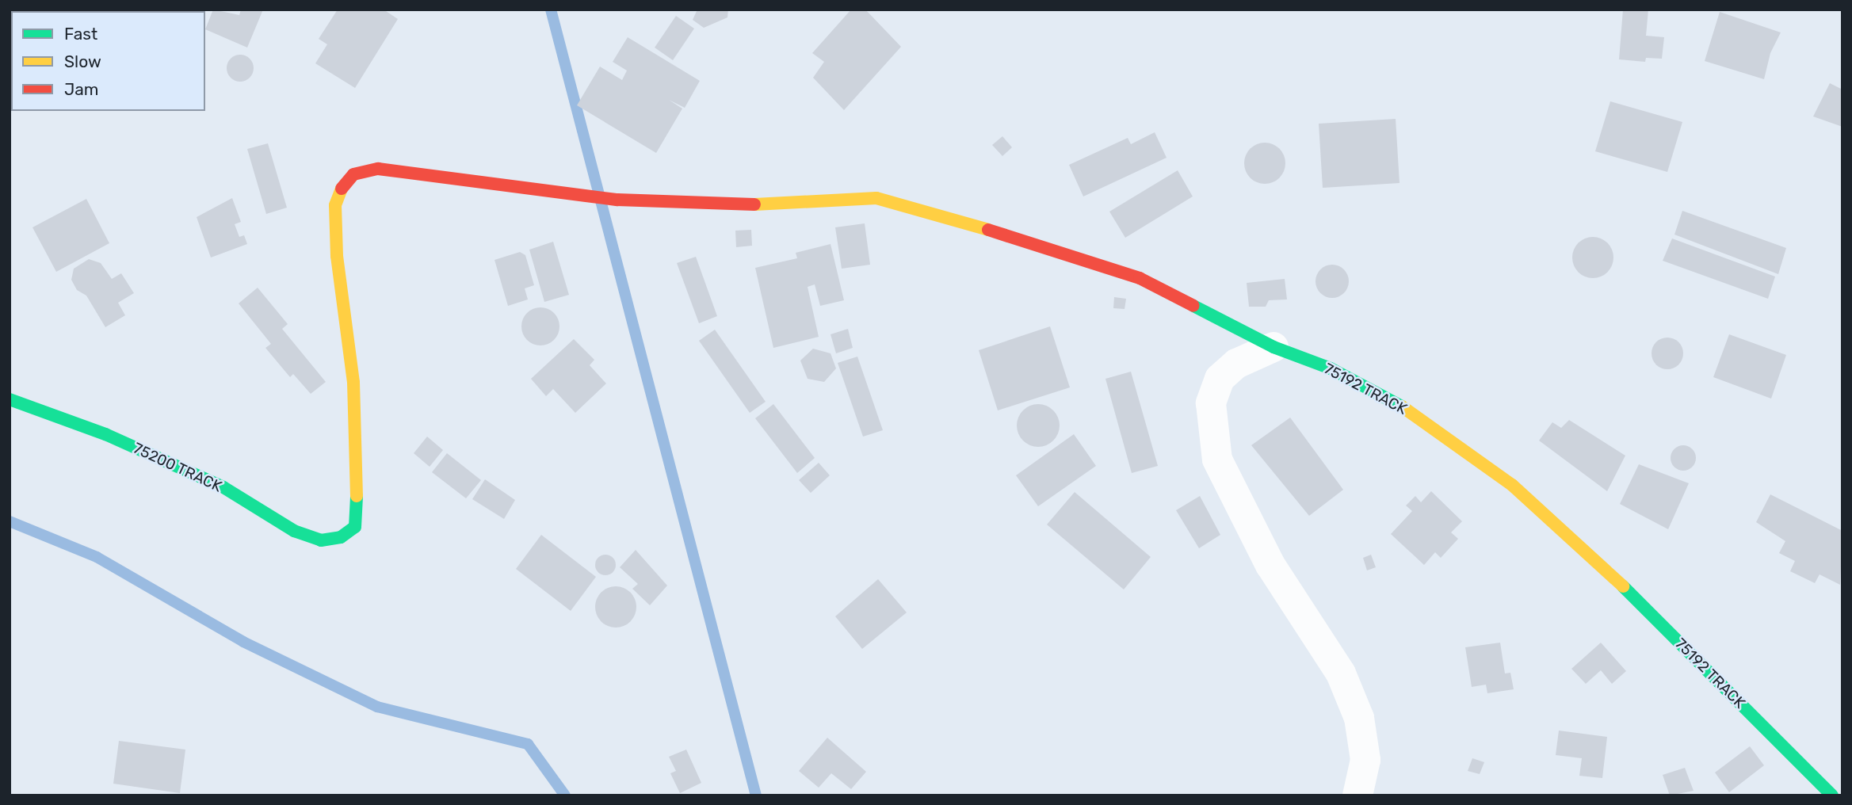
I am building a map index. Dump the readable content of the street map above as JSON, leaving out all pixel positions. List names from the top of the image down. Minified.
{"streets":{"street":["75192 TRACK","75200 TRACK"]},"crossings":[["75192 TRACK","75200 TRACK"]],"legend":["Fast","Slow","Jam"]}
